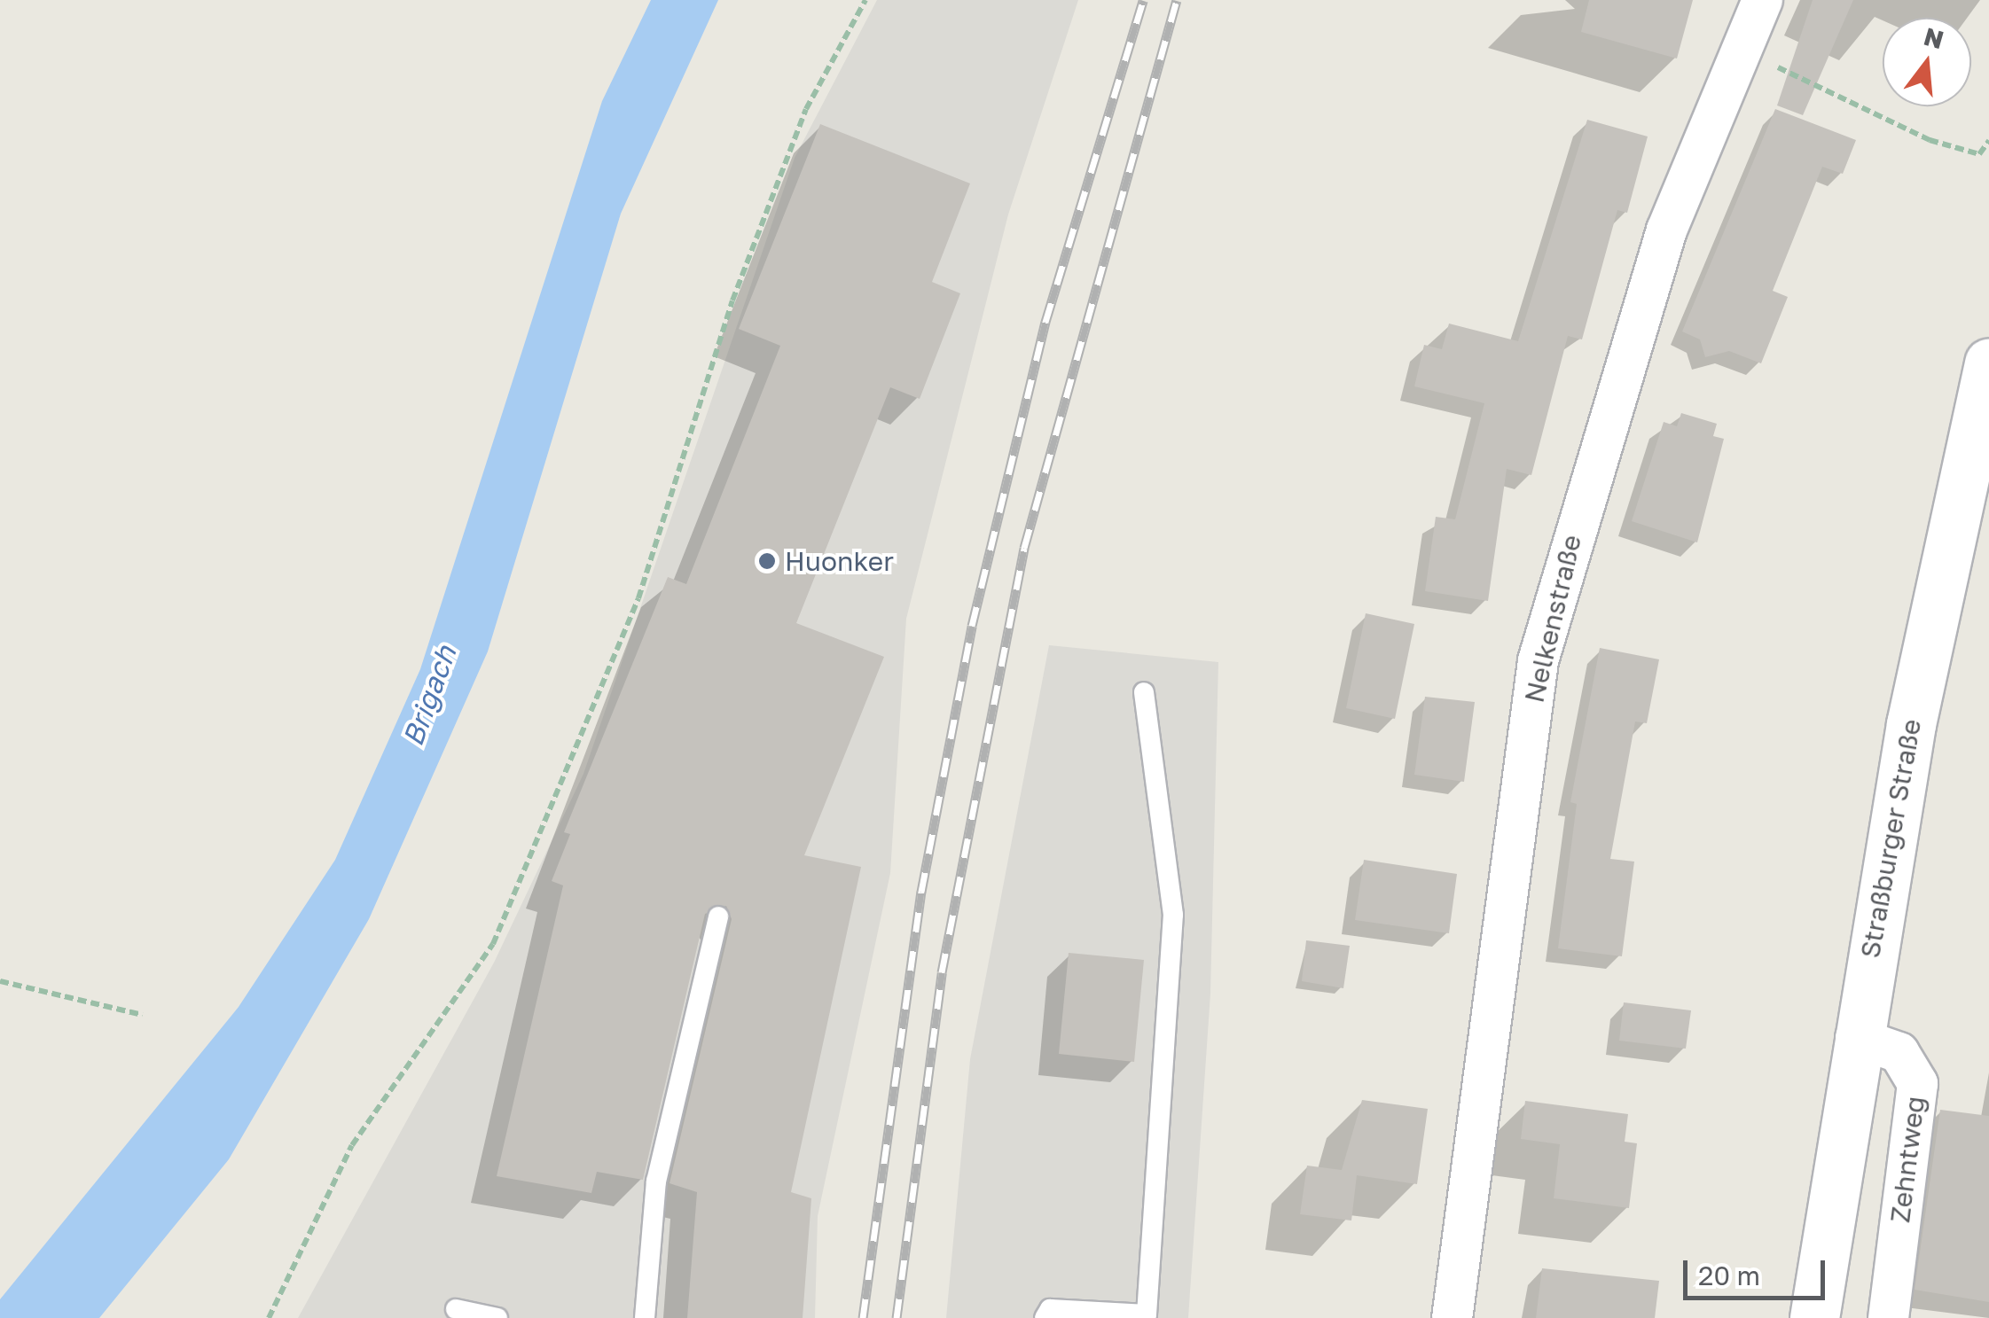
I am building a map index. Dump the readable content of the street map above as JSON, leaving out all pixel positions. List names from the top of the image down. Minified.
{"streets":{"main road":["Straßburger Straße"],"street":["Nelkenstraße","Zehntweg"]},"crossings":[["Straßburger Straße","Zehntweg"]],"water":["Brigach"],"places":["Huonker"],"scale_bar":"20 m","north":"top"}
